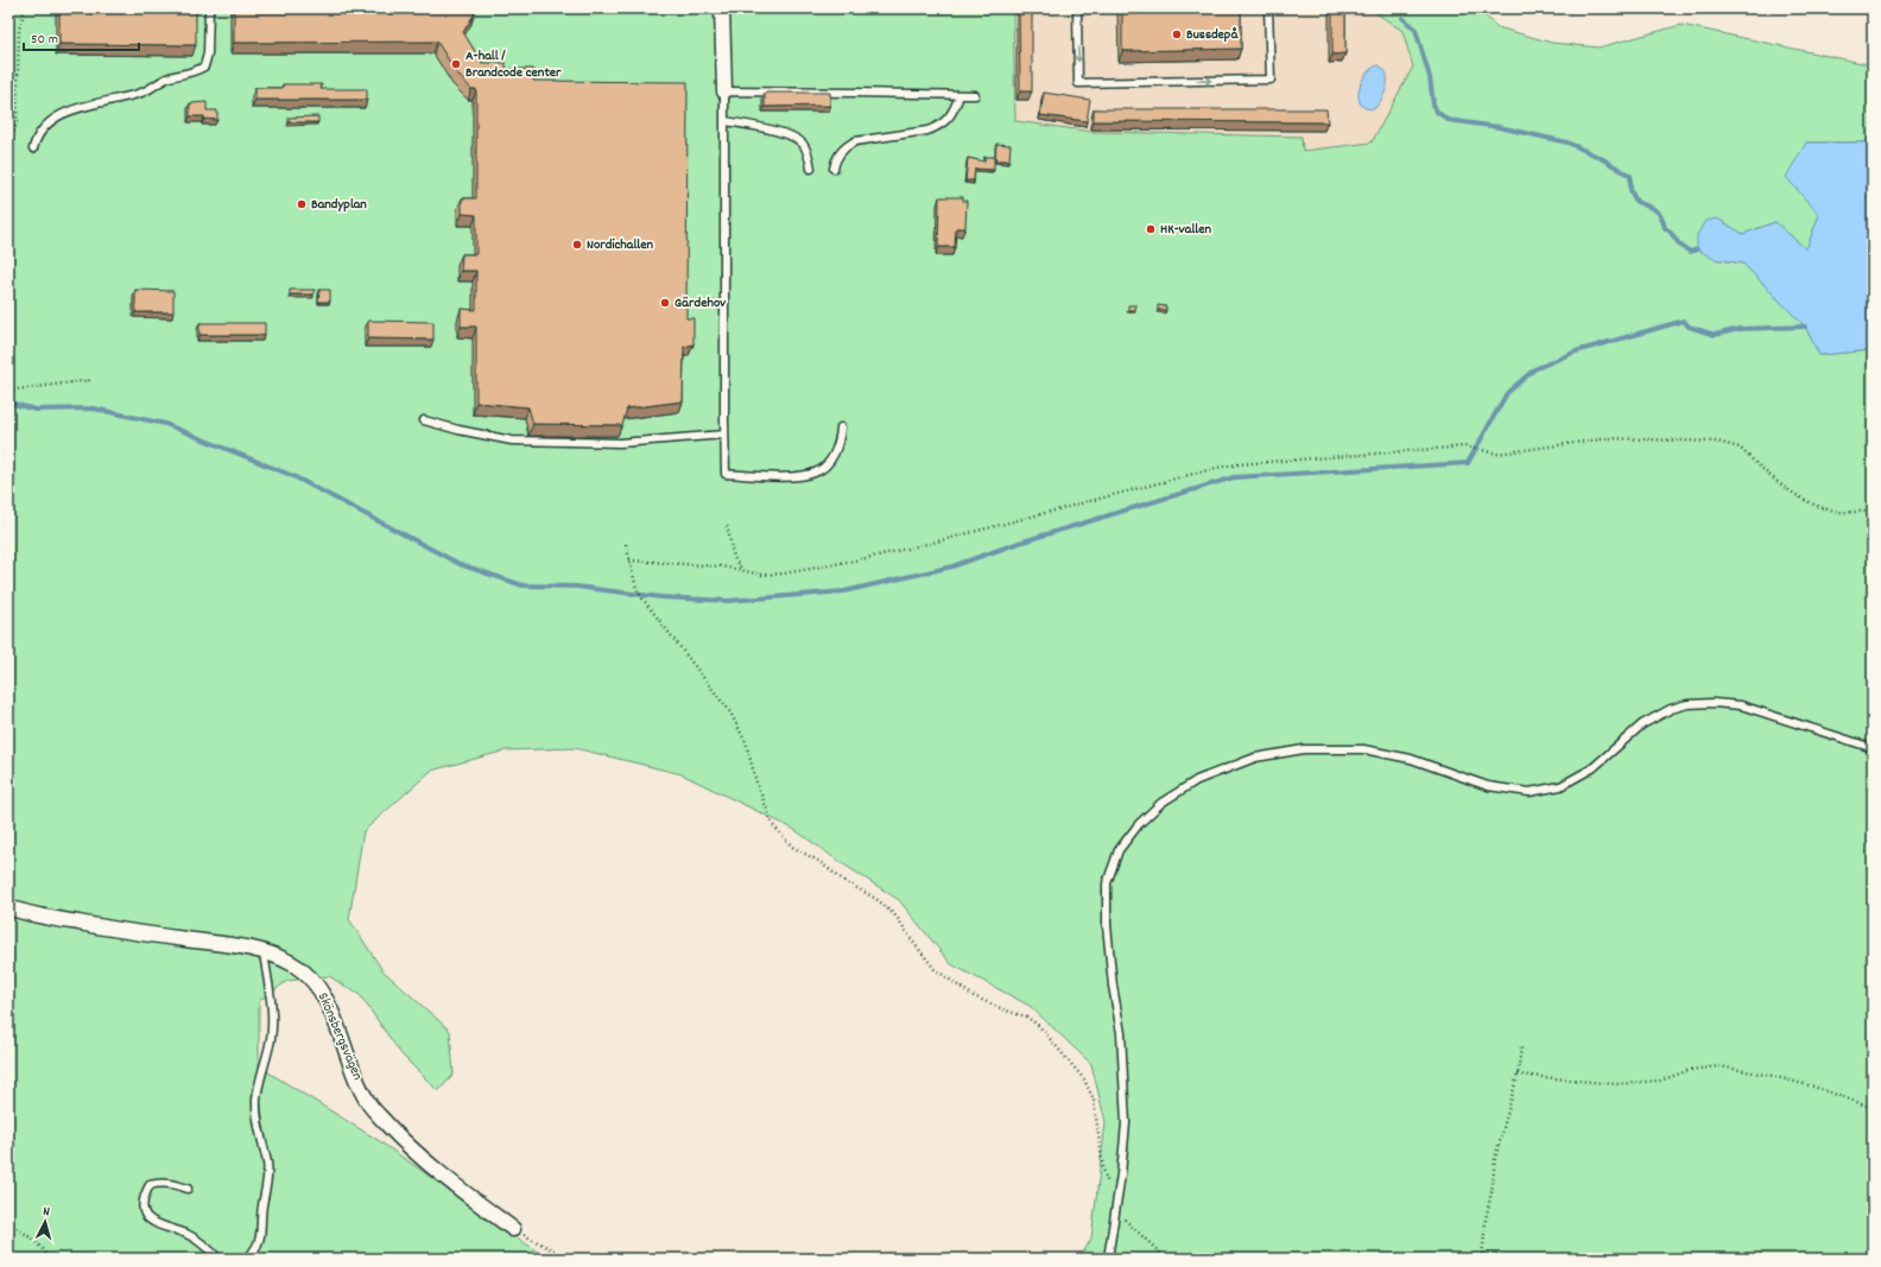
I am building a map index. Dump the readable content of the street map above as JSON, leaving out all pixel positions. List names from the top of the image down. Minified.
{"streets":{"street":["Skönsbergsvägen"]},"places":["Bussdepå","A-hall / Brandcode center","Bandyplan","HK-vallen","Nordichallen","Gärdehov"],"scale_bar":"50 m","north":"top"}
